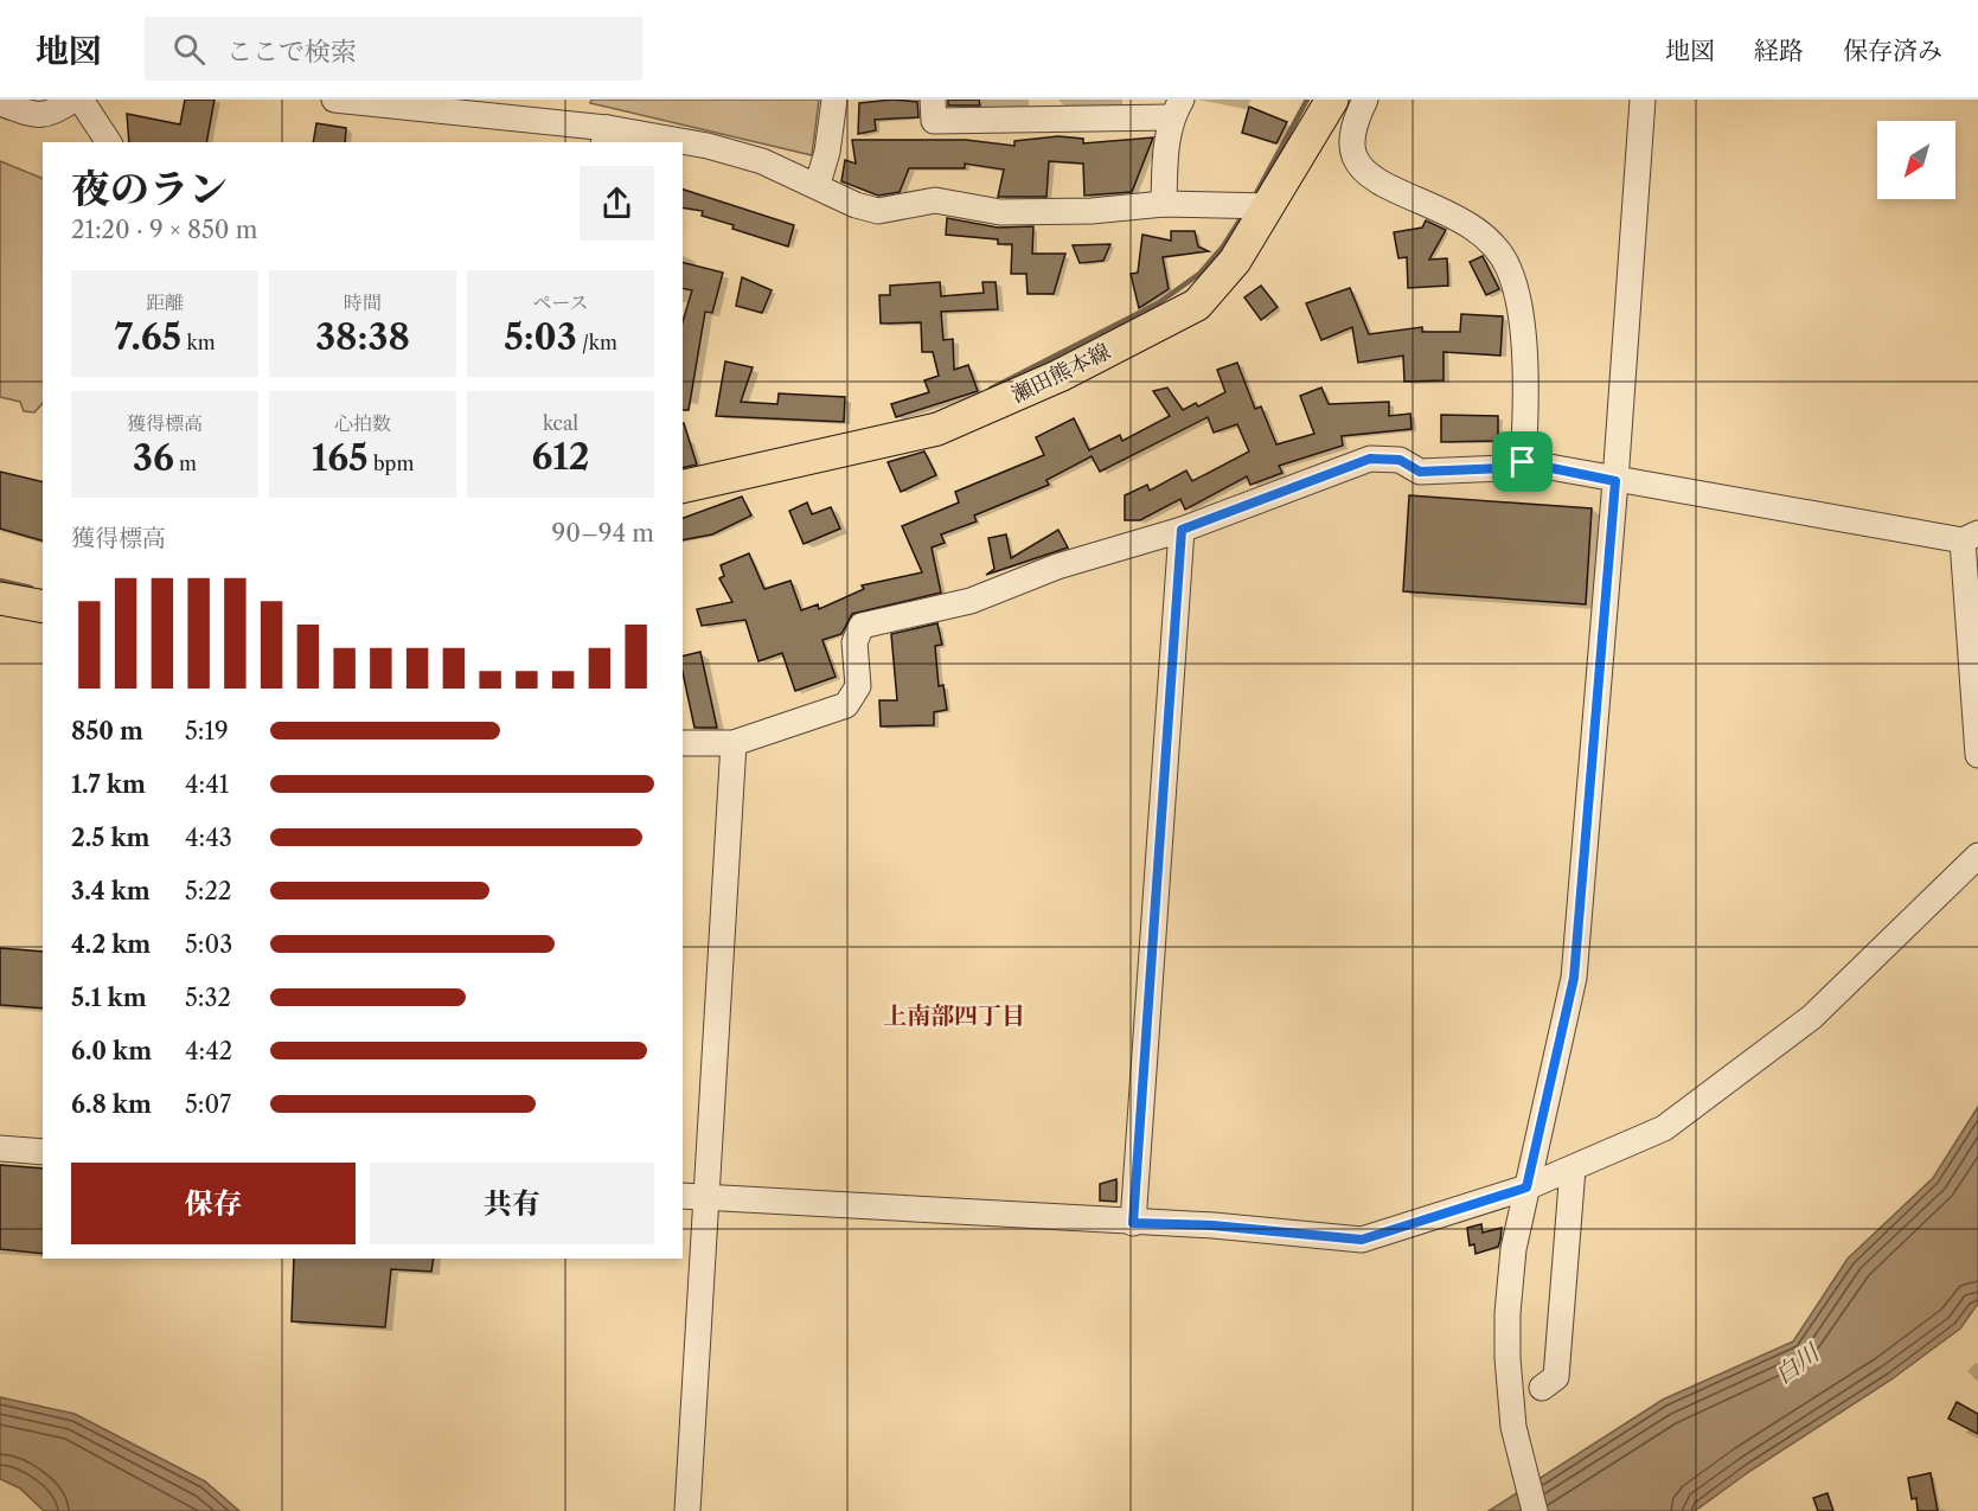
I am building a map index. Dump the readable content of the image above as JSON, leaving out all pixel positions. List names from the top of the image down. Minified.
{"streets":{"main road":["瀬田熊本線"]},"districts":["上南部四丁目"],"water":["白川"],"north":"bottom left","page":{"header":"地図","search":"ここで検索","nav":["地図","経路","保存済み"],"heading":["夜のラン","21:20 · 9 × 850 m"],"stats":[["距離","7.65 km"],["時間","38:38"],["ペース","5:03 /km"],["獲得標高","36 m"],["心拍数","165 bpm"],["kcal","612"]],"chart":["獲得標高","90–94 m"],"list":[{"name":"850 m","note":"5:19"},{"name":"1.7 km","note":"4:41"},{"name":"2.5 km","note":"4:43"},{"name":"3.4 km","note":"5:22"},{"name":"4.2 km","note":"5:03"},{"name":"5.1 km","note":"5:32"},{"name":"6.0 km","note":"4:42"},{"name":"6.8 km","note":"5:07"}],"buttons":["保存","共有"]}}
